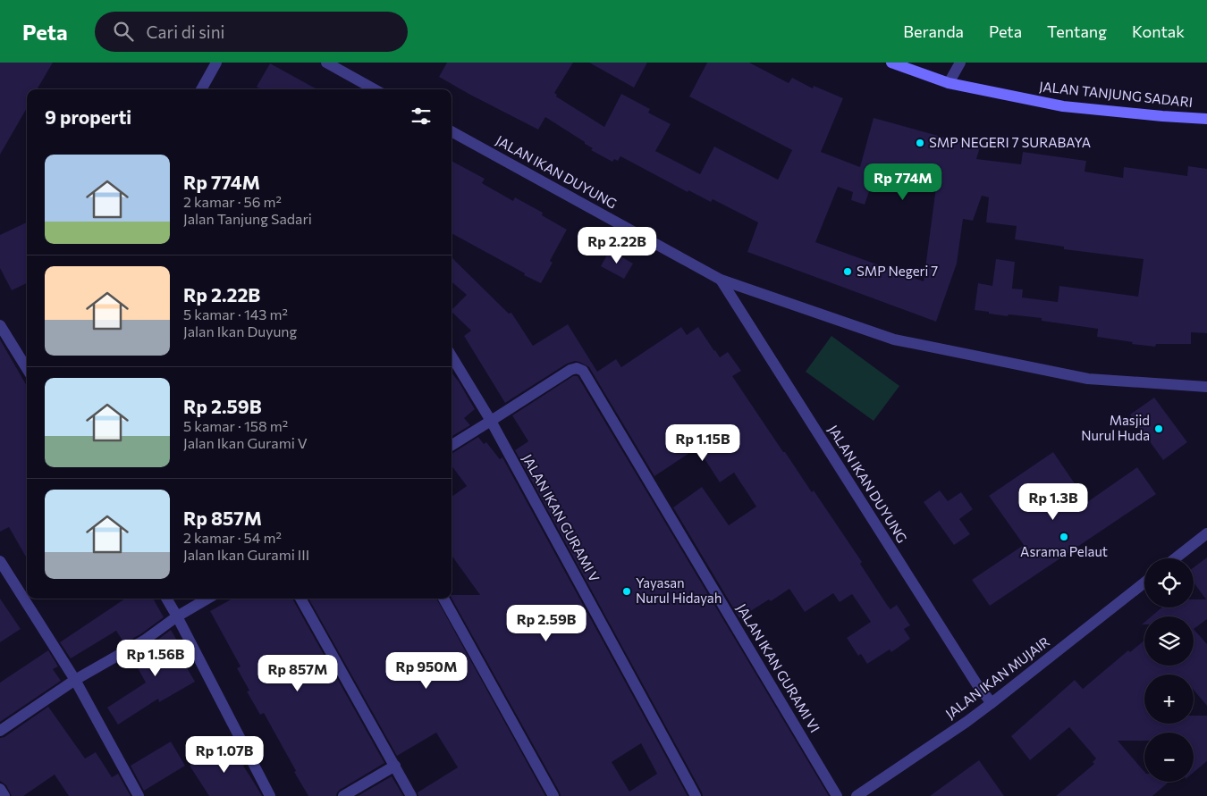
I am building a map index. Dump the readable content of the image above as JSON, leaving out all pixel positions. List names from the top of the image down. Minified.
{"streets":{"street":["JALAN TANJUNG SADARI","JALAN IKAN DUYUNG","JALAN IKAN GURAMI V","JALAN IKAN GURAMI VI","JALAN IKAN MUJAIR"]},"crossings":[["JALAN IKAN DUYUNG","JALAN IKAN MUJAIR"],["JALAN IKAN GURAMI V","JALAN IKAN GURAMI VI"]],"places":["SMP NEGERI 7 SURABAYA","SMP Negeri 7","Masjid Nurul Huda","Asrama Pelaut","Yayasan Nurul Hidayah"],"page":{"header":"Peta","search":"Cari di sini","nav":["Beranda","Peta","Tentang","Kontak"],"heading":"9 properti","list":[{"name":"Rp 774M","note":"2 kamar · 56 m² · Jalan Tanjung Sadari"},{"name":"Rp 2.22B","note":"5 kamar · 143 m² · Jalan Ikan Duyung"},{"name":"Rp 2.59B","note":"5 kamar · 158 m² · Jalan Ikan Gurami V"},{"name":"Rp 857M","note":"2 kamar · 54 m² · Jalan Ikan Gurami III"}],"price":["Rp 774M","Rp 2.22B","Rp 1.15B","Rp 1.3B","Rp 2.59B","Rp 1.56B","Rp 950M","Rp 857M","Rp 1.07B"],"map_buttons":["+","−"]}}
